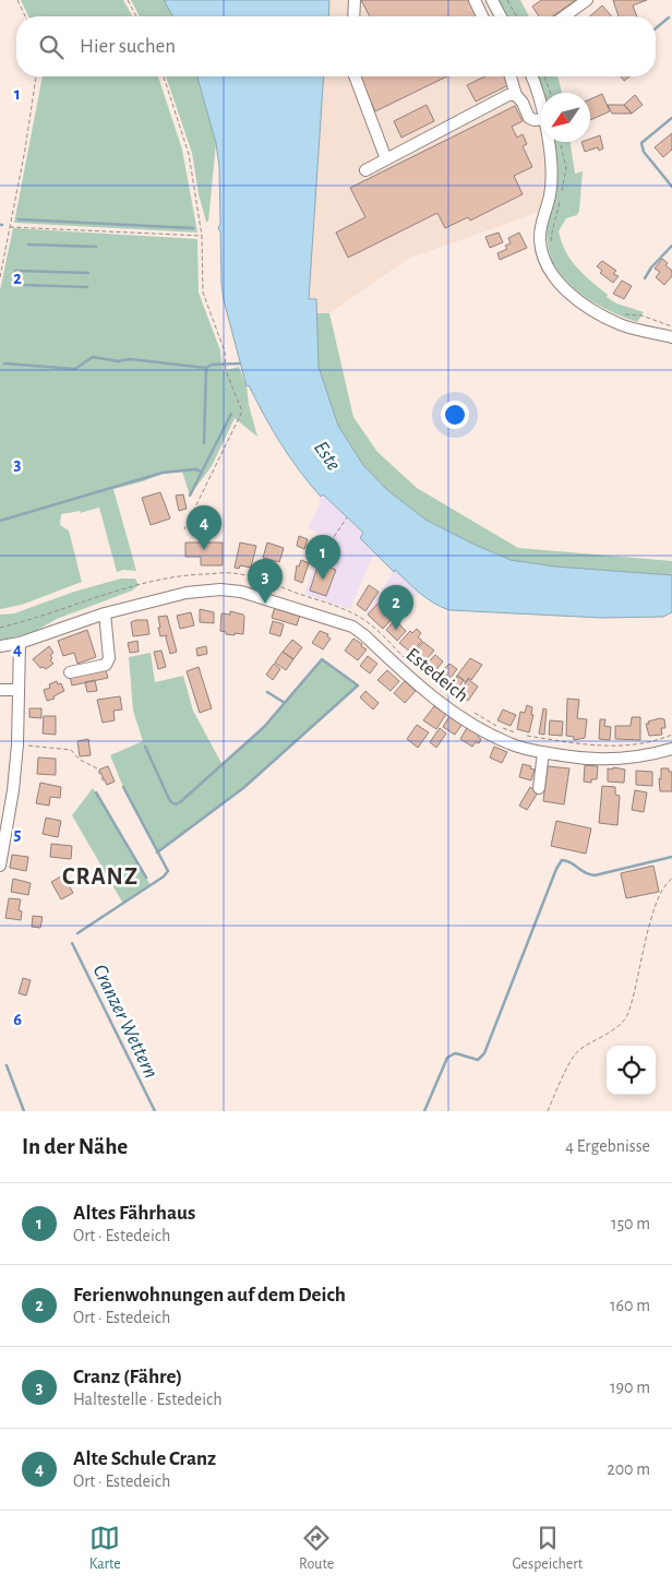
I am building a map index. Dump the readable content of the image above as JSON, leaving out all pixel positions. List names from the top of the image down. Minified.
{"streets":{"street":["Estedeich"]},"districts":["CRANZ"],"water":["Este","Cranzer Wettern"],"north":"bottom left","page":{"search":"Hier suchen","pins":["4","1","3","2"],"heading":["In der Nähe","4 Ergebnisse"],"list":[{"mark":"1","name":"Altes Fährhaus","note":"Ort · Estedeich","value":"150 m"},{"mark":"2","name":"Ferienwohnungen auf dem Deich","note":"Ort · Estedeich","value":"160 m"},{"mark":"3","name":"Cranz (Fähre)","note":"Haltestelle · Estedeich","value":"190 m"},{"mark":"4","name":"Alte Schule Cranz","note":"Ort · Estedeich","value":"200 m"}],"nav":["Karte","Route","Gespeichert"]},"grid":{"rows":["1","2","3","4","5","6"]}}
